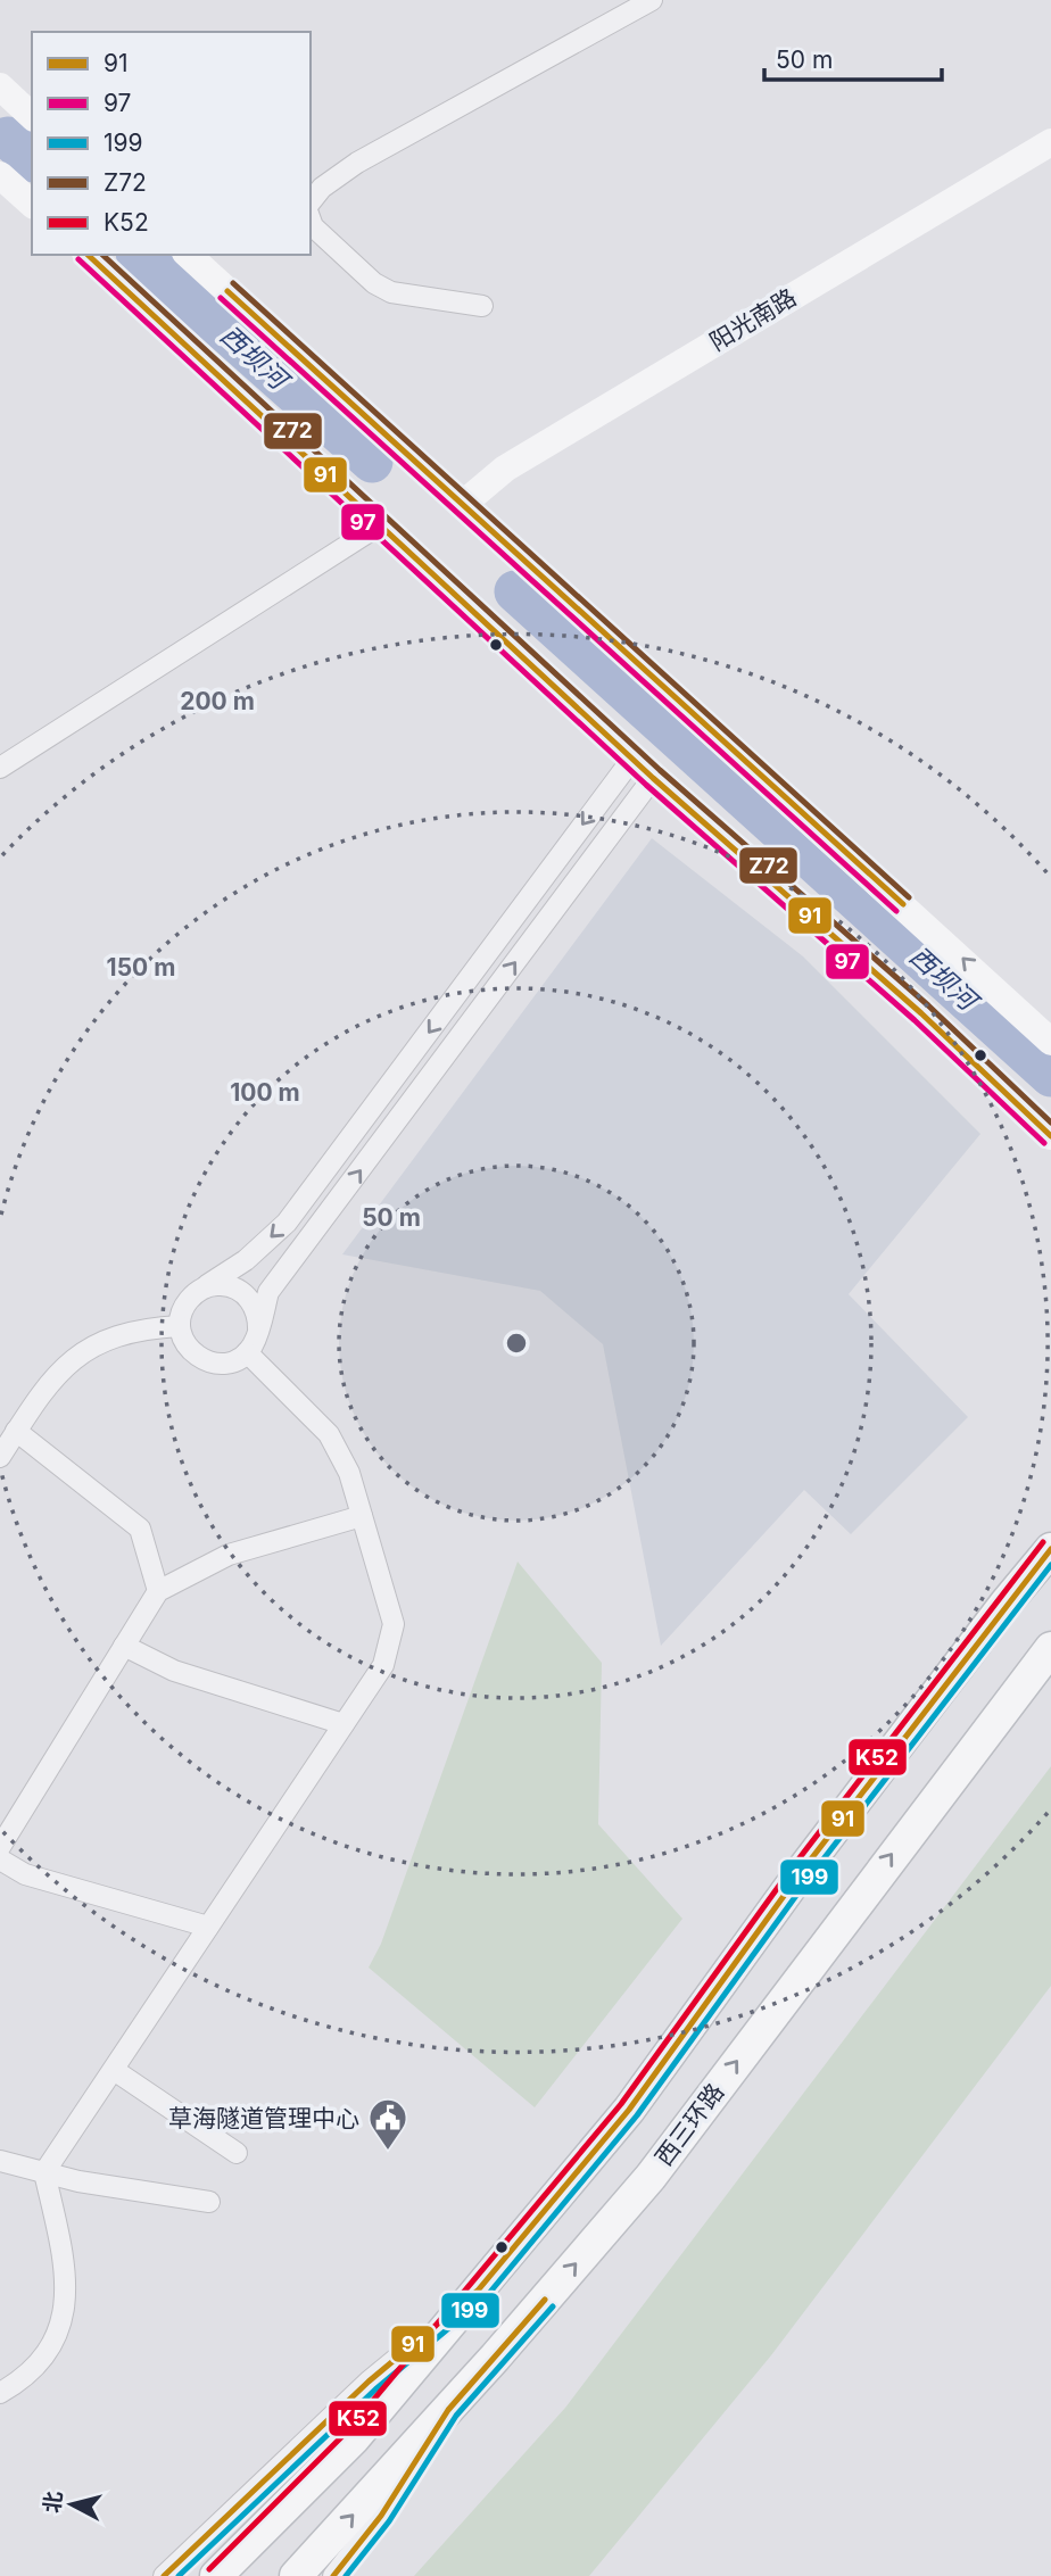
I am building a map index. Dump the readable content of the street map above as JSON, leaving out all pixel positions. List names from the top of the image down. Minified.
{"streets":{"main road":["阳光南路","西三环路"]},"water":["西坝河"],"places":{"public building":["草海隧道管理中心"]},"lines":["transit line 91","transit line Z72","transit line 97","transit line K52","transit line 199"],"legend":["91","97","199","Z72","K52"],"scale_bar":"50 m","north":"left","rings":["200 m","150 m","100 m","50 m"]}
